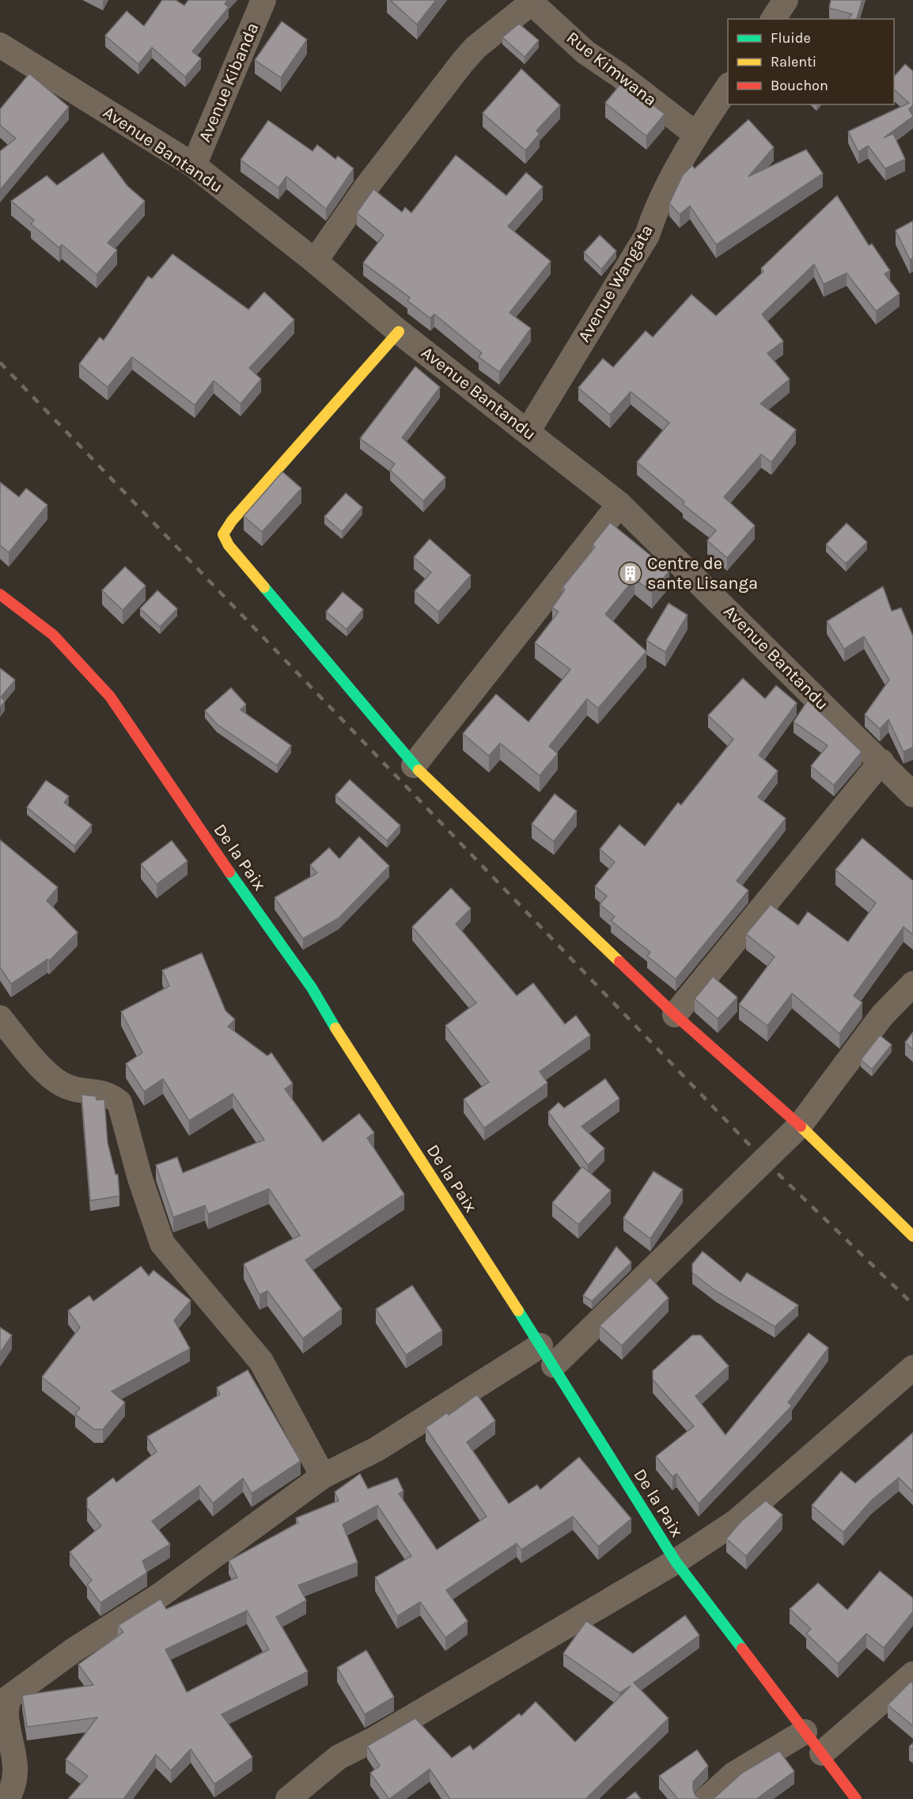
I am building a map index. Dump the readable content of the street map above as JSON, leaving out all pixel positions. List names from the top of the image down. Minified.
{"streets":{"street":["Rue Kimwana","Avenue Kibanda","Avenue Bantandu","Avenue Wangata","De la Paix"]},"crossings":[["Rue Kimwana","Avenue Wangata"],["Avenue Kibanda","Avenue Bantandu"],["Avenue Bantandu","Avenue Wangata"]],"places":{"building":["Centre de sante Lisanga"]},"legend":["Fluide","Ralenti","Bouchon"]}
